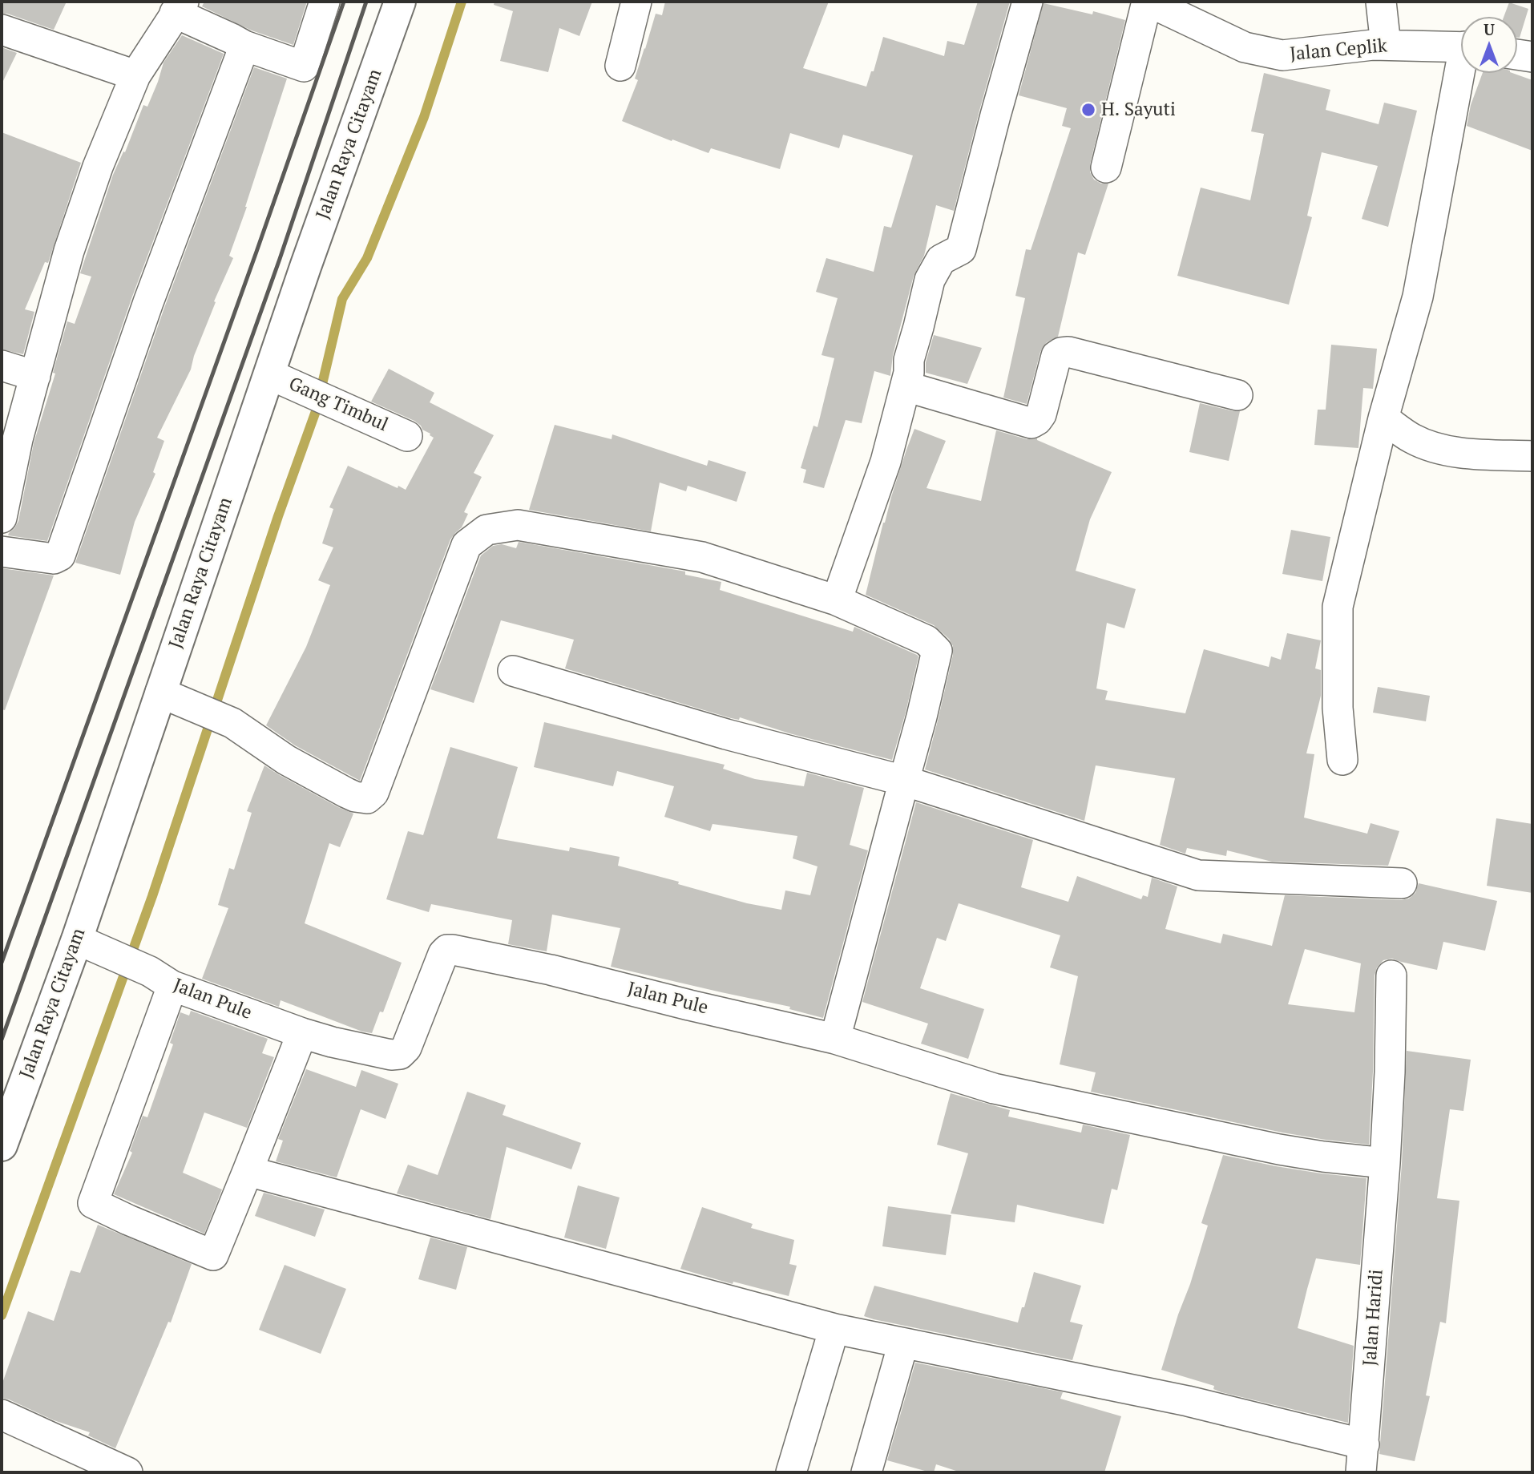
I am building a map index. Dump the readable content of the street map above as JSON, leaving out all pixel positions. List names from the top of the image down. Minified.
{"streets":{"main road":["Jalan Raya Citayam"],"street":["Jalan Ceplik","Gang Timbul","Jalan Pule","Jalan Haridi"]},"crossings":[["Jalan Raya Citayam","Gang Timbul"],["Jalan Raya Citayam","Jalan Pule"]],"places":["H. Sayuti"],"north":"top"}
